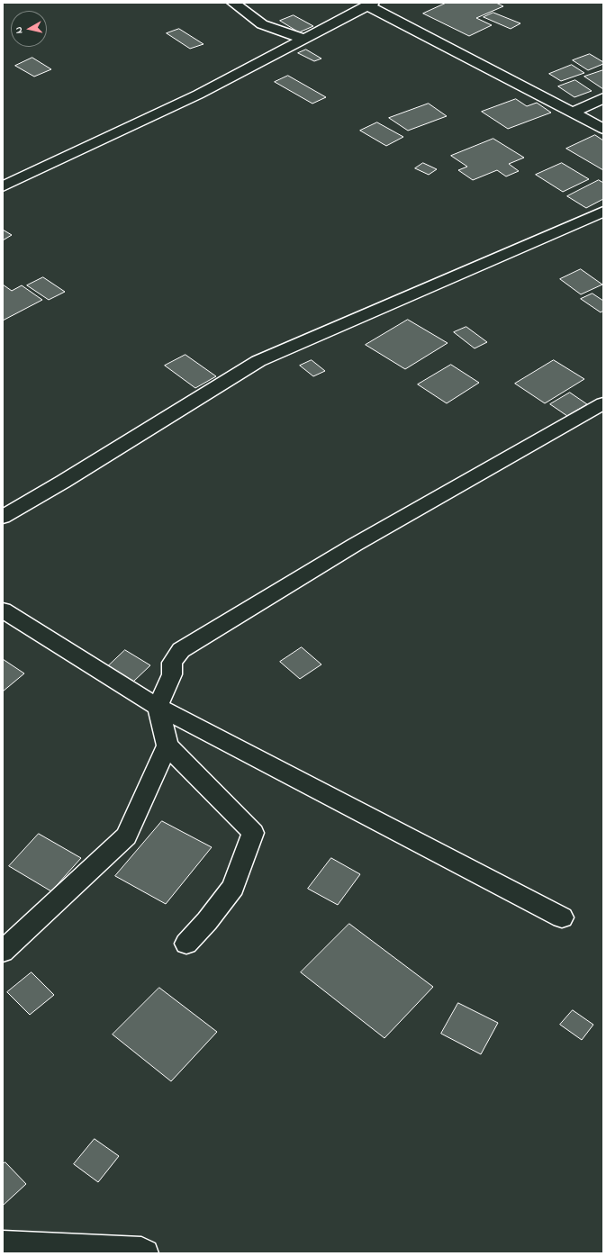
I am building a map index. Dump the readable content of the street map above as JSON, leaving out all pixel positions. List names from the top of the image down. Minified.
{"north":"left"}
